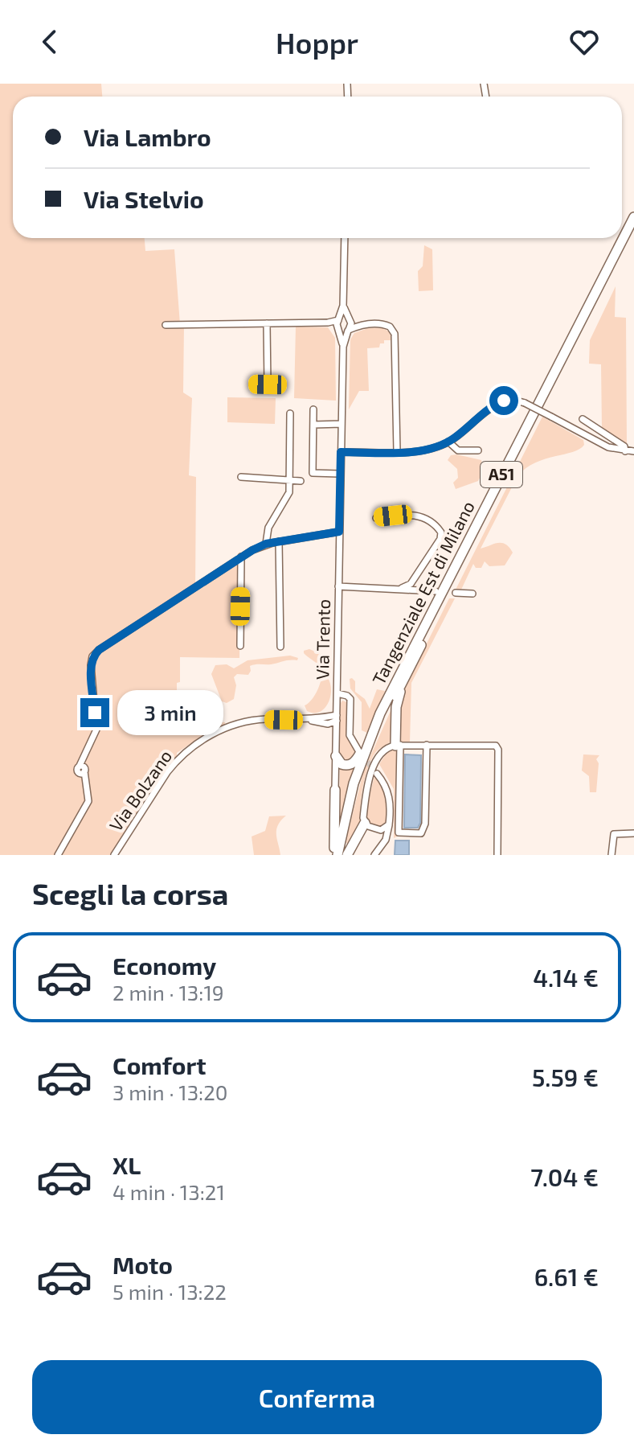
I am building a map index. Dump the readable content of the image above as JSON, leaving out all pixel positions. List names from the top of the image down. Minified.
{"streets":{"highway":["A51","Tangenziale Est di Milano"],"street":["Via Trento","Via Bolzano"]},"crossings":[["Via Trento","Via Bolzano"]],"page":{"header":"Hoppr","banner":["Via Lambro","Via Stelvio"],"bubble":"3 min","heading":"Scegli la corsa","list":[{"name":"Economy","note":"2 min · 13:19","value":"4.14 €"},{"name":"Comfort","note":"3 min · 13:20","value":"5.59 €"},{"name":"XL","note":"4 min · 13:21","value":"7.04 €"},{"name":"Moto","note":"5 min · 13:22","value":"6.61 €"}],"buttons":"Conferma"}}
